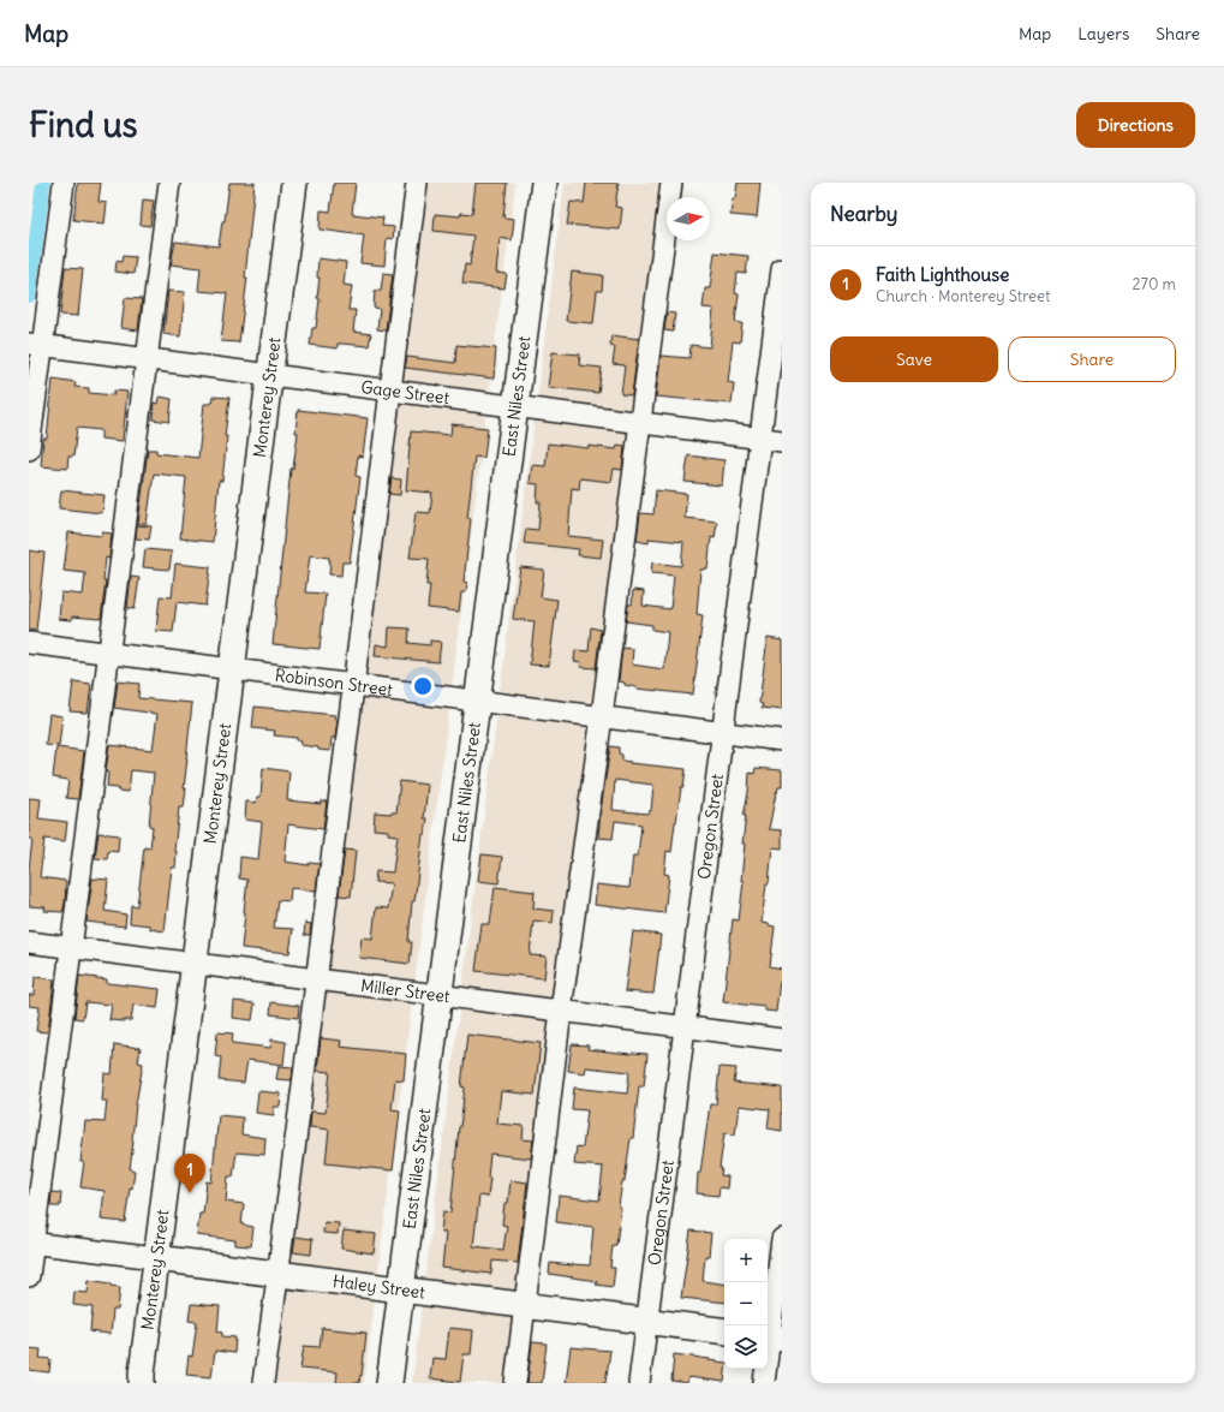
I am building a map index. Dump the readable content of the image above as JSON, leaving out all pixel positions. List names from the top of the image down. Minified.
{"streets":{"main road":["Monterey Street","East Niles Street","Haley Street"],"street":["Gage Street","Robinson Street","Oregon Street","Miller Street"]},"crossings":[["Gage Street","Monterey Street"],["Gage Street","East Niles Street"],["Gage Street","Oregon Street"],["Monterey Street","Robinson Street"],["Monterey Street","Miller Street"],["Monterey Street","Haley Street"],["East Niles Street","Robinson Street"],["East Niles Street","Miller Street"],["East Niles Street","Haley Street"],["Robinson Street","Oregon Street"],["Oregon Street","Miller Street"],["Oregon Street","Haley Street"]],"north":"right","page":{"header":"Map","nav":["Map","Layers","Share"],"buttons":["Directions",["Save","Share"]],"title":"Find us","heading":"Nearby","list":[{"mark":"1","name":"Faith Lighthouse","note":"Church · Monterey Street","value":"270 m"}],"pins":"1","map_buttons":["+","−"]}}
